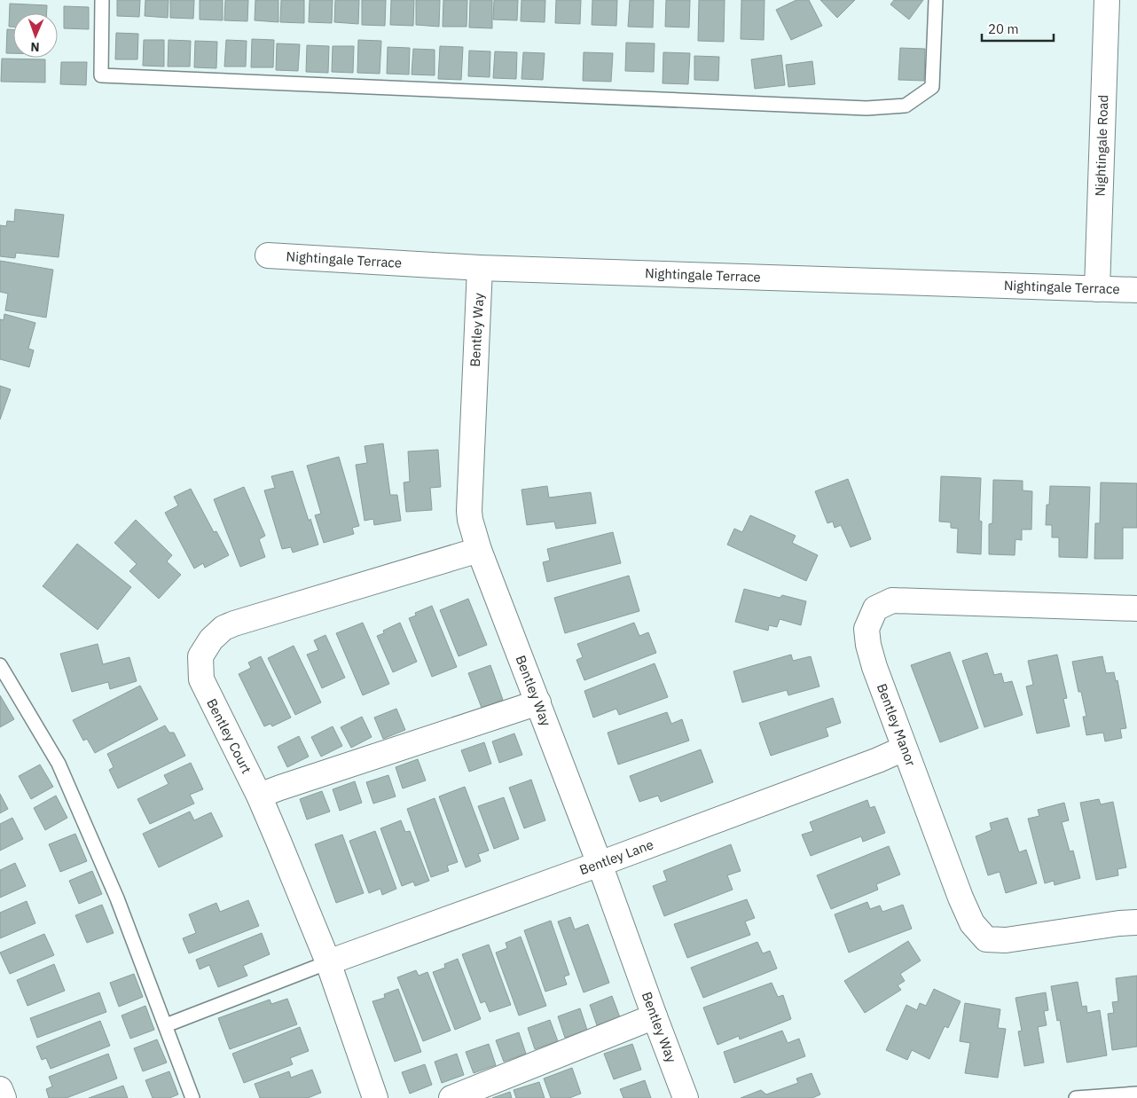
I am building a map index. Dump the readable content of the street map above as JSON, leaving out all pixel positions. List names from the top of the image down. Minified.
{"streets":{"street":["Nightingale Road","Nightingale Terrace","Bentley Way","Bentley Manor","Bentley Court","Bentley Lane"]},"crossings":[["Nightingale Road","Nightingale Terrace"],["Nightingale Terrace","Bentley Way"],["Bentley Way","Bentley Court"],["Bentley Way","Bentley Lane"],["Bentley Manor","Bentley Lane"],["Bentley Court","Bentley Lane"]],"scale_bar":"20 m","north":"bottom"}
